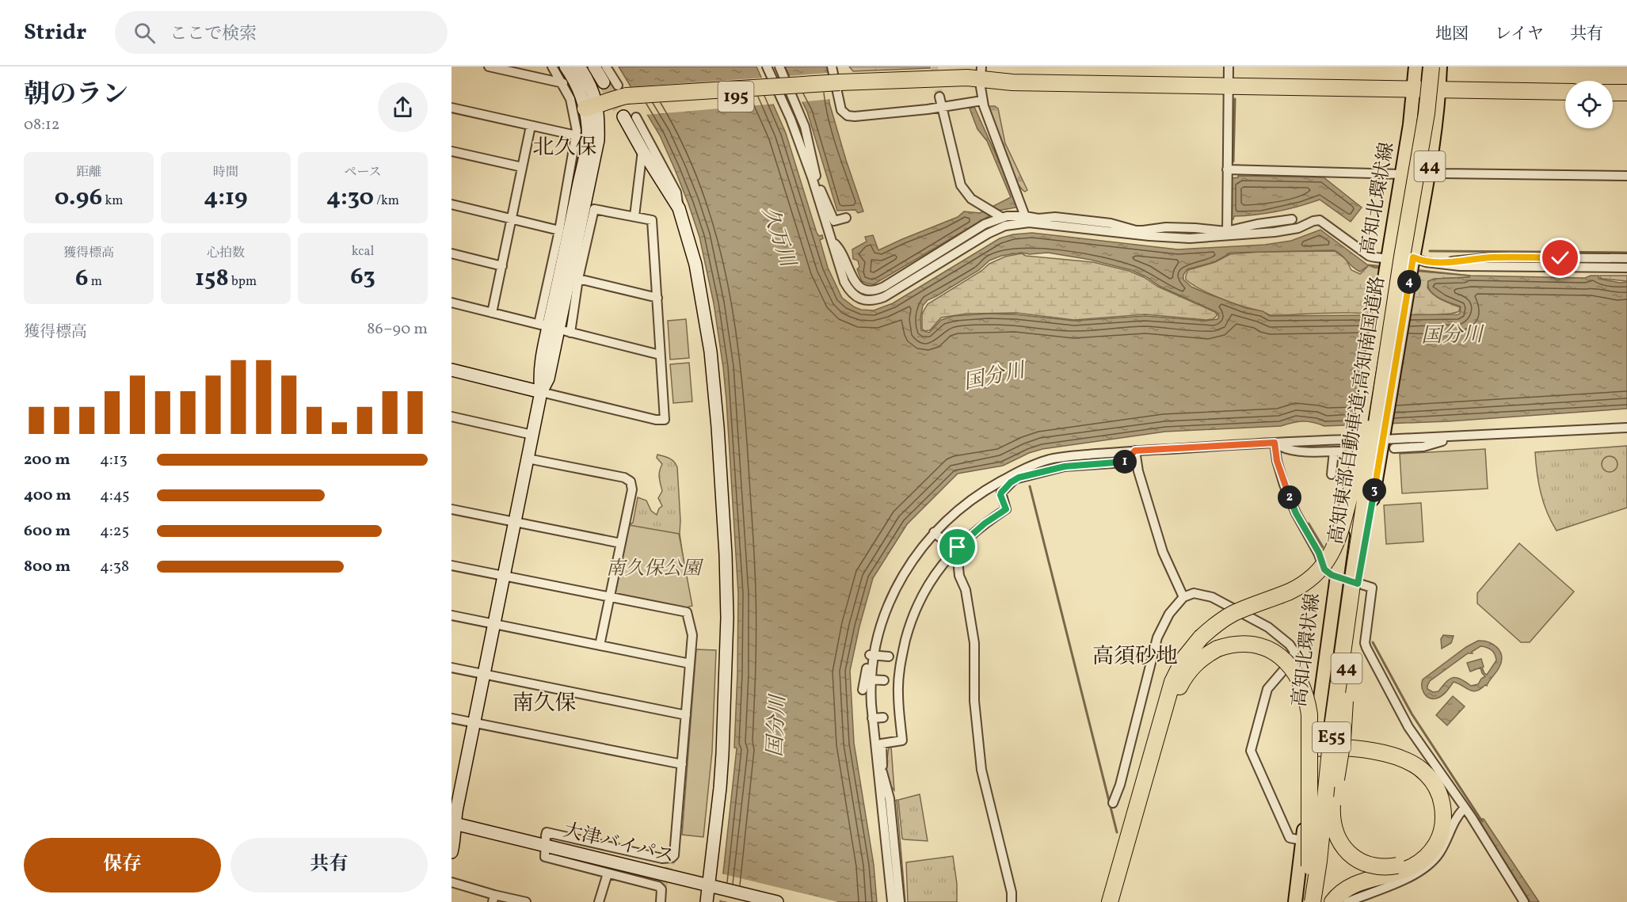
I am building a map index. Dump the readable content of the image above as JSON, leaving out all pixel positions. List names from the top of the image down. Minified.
{"streets":{"highway":["195","高知東部自動車道;高知南国道路","E55"],"main road":["44","高知北環状線"],"street":["大津バイパス"]},"crossings":[["195","高知北環状線"],["高知北環状線","高知東部自動車道;高知南国道路"]],"districts":["北久保","高須砂地","南久保"],"water":["久万川","国分川"],"parks":["南久保公園"],"page":{"header":"Stridr","search":"ここで検索","nav":["地図","レイヤ","共有"],"heading":["朝のラン","08:12"],"stats":[["距離","0.96 km"],["時間","4:19"],["ペース","4:30 /km"],["獲得標高","6 m"],["心拍数","158 bpm"],["kcal","63"]],"pins":["4","1","3","2"],"chart":["獲得標高","86–90 m"],"list":[{"name":"200 m","note":"4:13"},{"name":"400 m","note":"4:45"},{"name":"600 m","note":"4:25"},{"name":"800 m","note":"4:38"}],"buttons":["保存","共有"]}}
